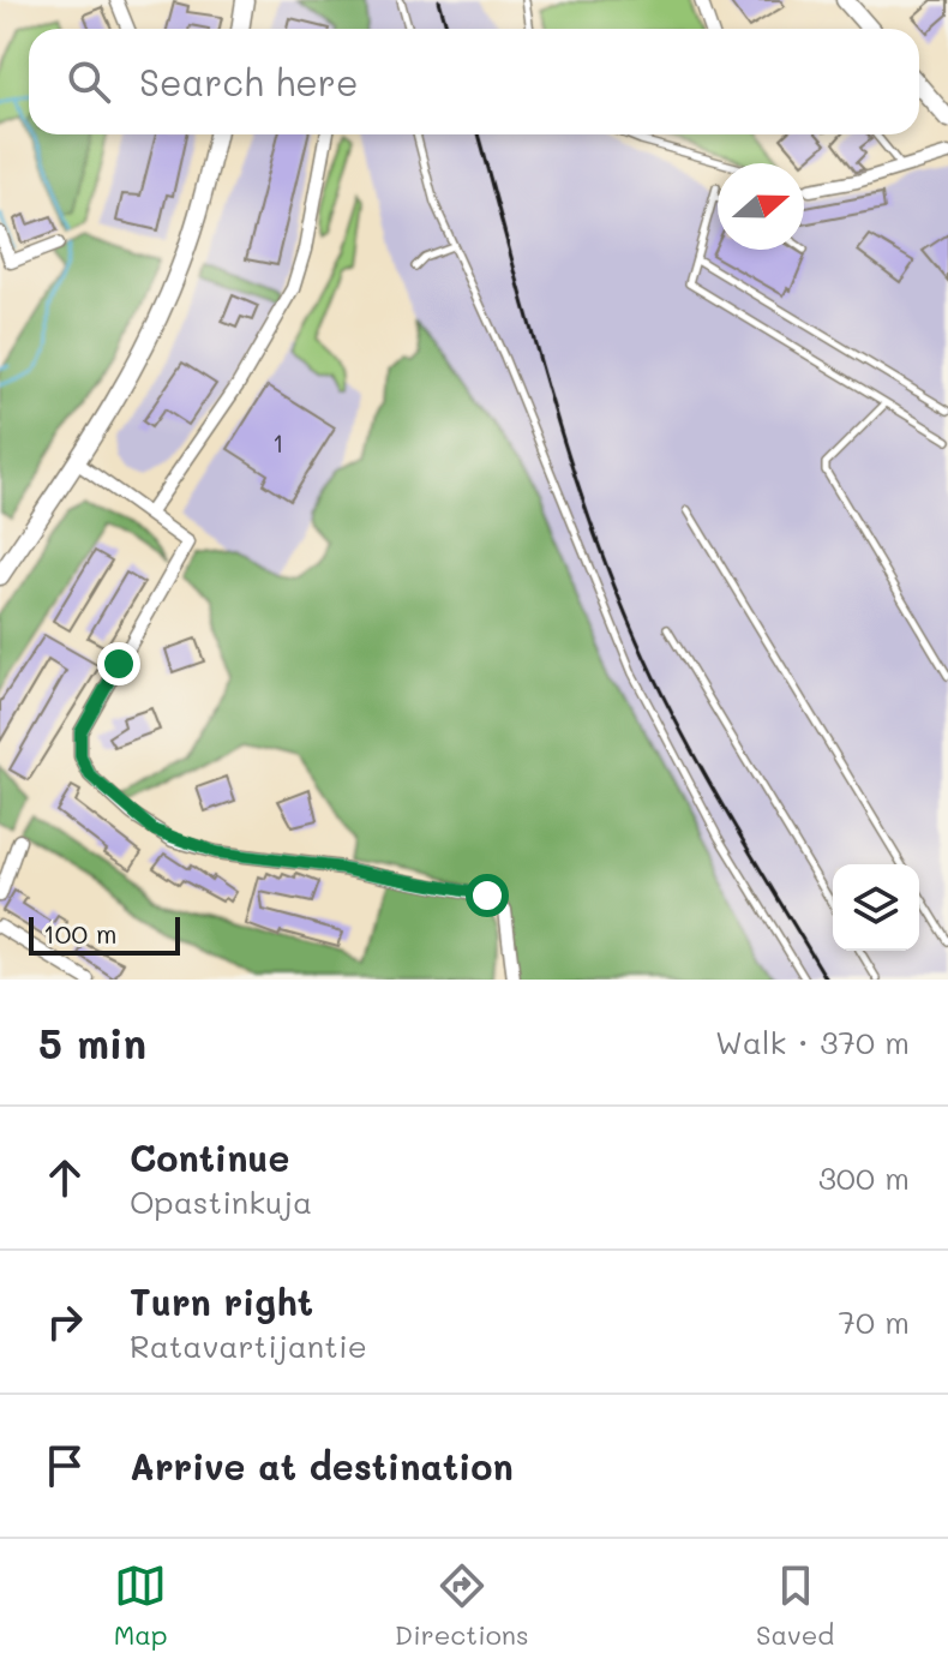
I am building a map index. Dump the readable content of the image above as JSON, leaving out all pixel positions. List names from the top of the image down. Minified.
{"house_numbers":["1"],"scale_bar":"100 m","north":"right","page":{"search":"Search here","scale":"100 m","heading":["5 min","Walk · 370 m"],"list":[["Continue","Opastinkuja","300 m"],["Turn right","Ratavartijantie","70 m"],"Arrive at destination"],"nav":["Map","Directions","Saved"]}}
